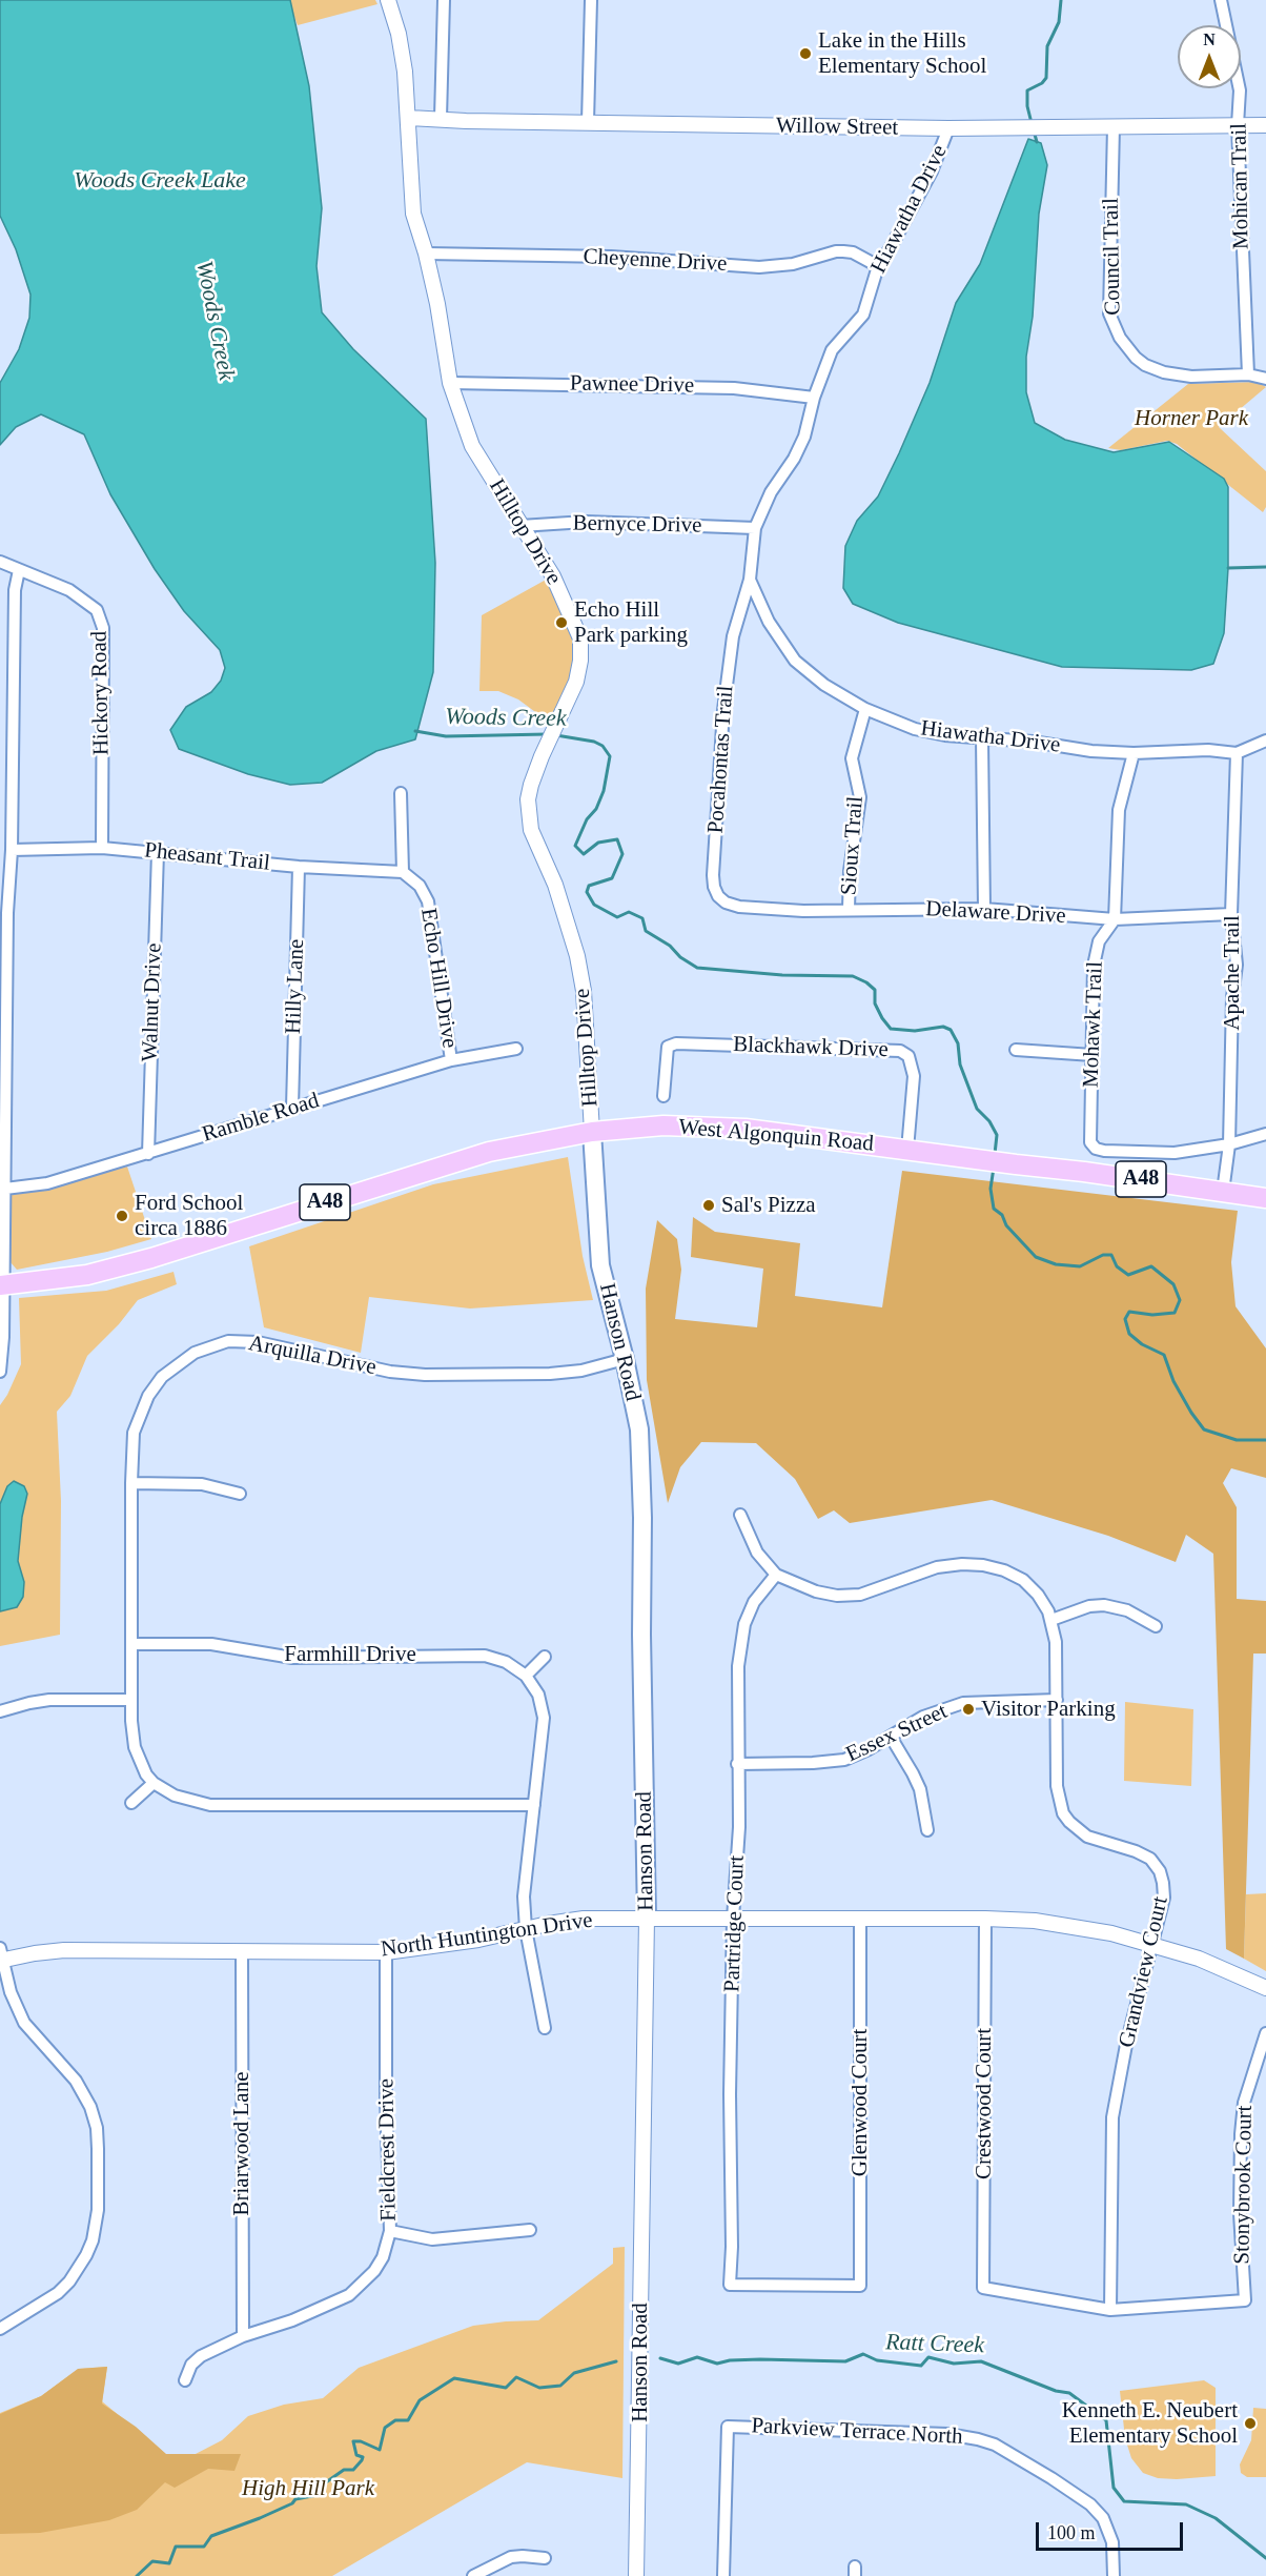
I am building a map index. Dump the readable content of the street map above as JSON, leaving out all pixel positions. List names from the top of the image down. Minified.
{"streets":{"main road":["West Algonquin Road","A48","Hanson Road"],"street":["Willow Street","Mohican Trail","Hiawatha Drive","Council Trail","Cheyenne Drive","Pawnee Drive","Bernyce Drive","Hilltop Drive","Hickory Road","Pocahontas Trail","Sioux Trail","Pheasant Trail","Delaware Drive","Apache Trail","Echo Hill Drive","Hilly Lane","Walnut Drive","Mohawk Trail","Blackhawk Drive","Ramble Road","Arquilla Drive","Farmhill Drive","Essex Street","Partridge Court","North Huntington Drive","Grandview Court","Glenwood Court","Crestwood Court","Briarwood Lane","Fieldcrest Drive","Stonybrook Court","Parkview Terrace North"]},"crossings":[["Willow Street","Mohican Trail"],["Willow Street","Hiawatha Drive"],["Willow Street","Council Trail"],["Willow Street","Hilltop Drive"],["Mohican Trail","Council Trail"],["Hiawatha Drive","Cheyenne Drive"],["Hiawatha Drive","Pawnee Drive"],["Hiawatha Drive","Bernyce Drive"],["Hiawatha Drive","Pocahontas Trail"],["Hiawatha Drive","Sioux Trail"],["Hiawatha Drive","Apache Trail"],["Cheyenne Drive","Hilltop Drive"],["Pawnee Drive","Hilltop Drive"],["Bernyce Drive","Hilltop Drive"],["Hilltop Drive","West Algonquin Road"],["Hilltop Drive","Hanson Road"],["Hickory Road","Pheasant Trail"],["Pocahontas Trail","Delaware Drive"],["Sioux Trail","Delaware Drive"],["Pheasant Trail","Echo Hill Drive"],["Pheasant Trail","Hilly Lane"],["Pheasant Trail","Walnut Drive"],["Delaware Drive","Apache Trail"],["Delaware Drive","Mohawk Trail"],["Apache Trail","Mohawk Trail"],["Apache Trail","West Algonquin Road"],["Echo Hill Drive","Ramble Road"],["Hilly Lane","Ramble Road"],["Walnut Drive","Ramble Road"],["Blackhawk Drive","West Algonquin Road"],["West Algonquin Road","Hanson Road"],["Hanson Road","Arquilla Drive"],["Hanson Road","North Huntington Drive"],["Arquilla Drive","Farmhill Drive"],["Essex Street","Partridge Court"],["Essex Street","Grandview Court"],["Partridge Court","North Huntington Drive"],["Partridge Court","Grandview Court"],["Partridge Court","Glenwood Court"],["North Huntington Drive","Grandview Court"],["North Huntington Drive","Glenwood Court"],["North Huntington Drive","Crestwood Court"],["North Huntington Drive","Briarwood Lane"],["North Huntington Drive","Fieldcrest Drive"],["Grandview Court","Crestwood Court"],["Grandview Court","Stonybrook Court"],["Crestwood Court","Stonybrook Court"],["Briarwood Lane","Fieldcrest Drive"]],"water":["Woods Creek Lake","Woods Creek","Ratt Creek"],"parks":["Horner Park","High Hill Park"],"places":["Lake in the Hills Elementary School","Echo Hill Park parking","Sal's Pizza","Ford School circa 1886","Visitor Parking","Kenneth E. Neubert Elementary School"],"scale_bar":"100 m","north":"top"}
